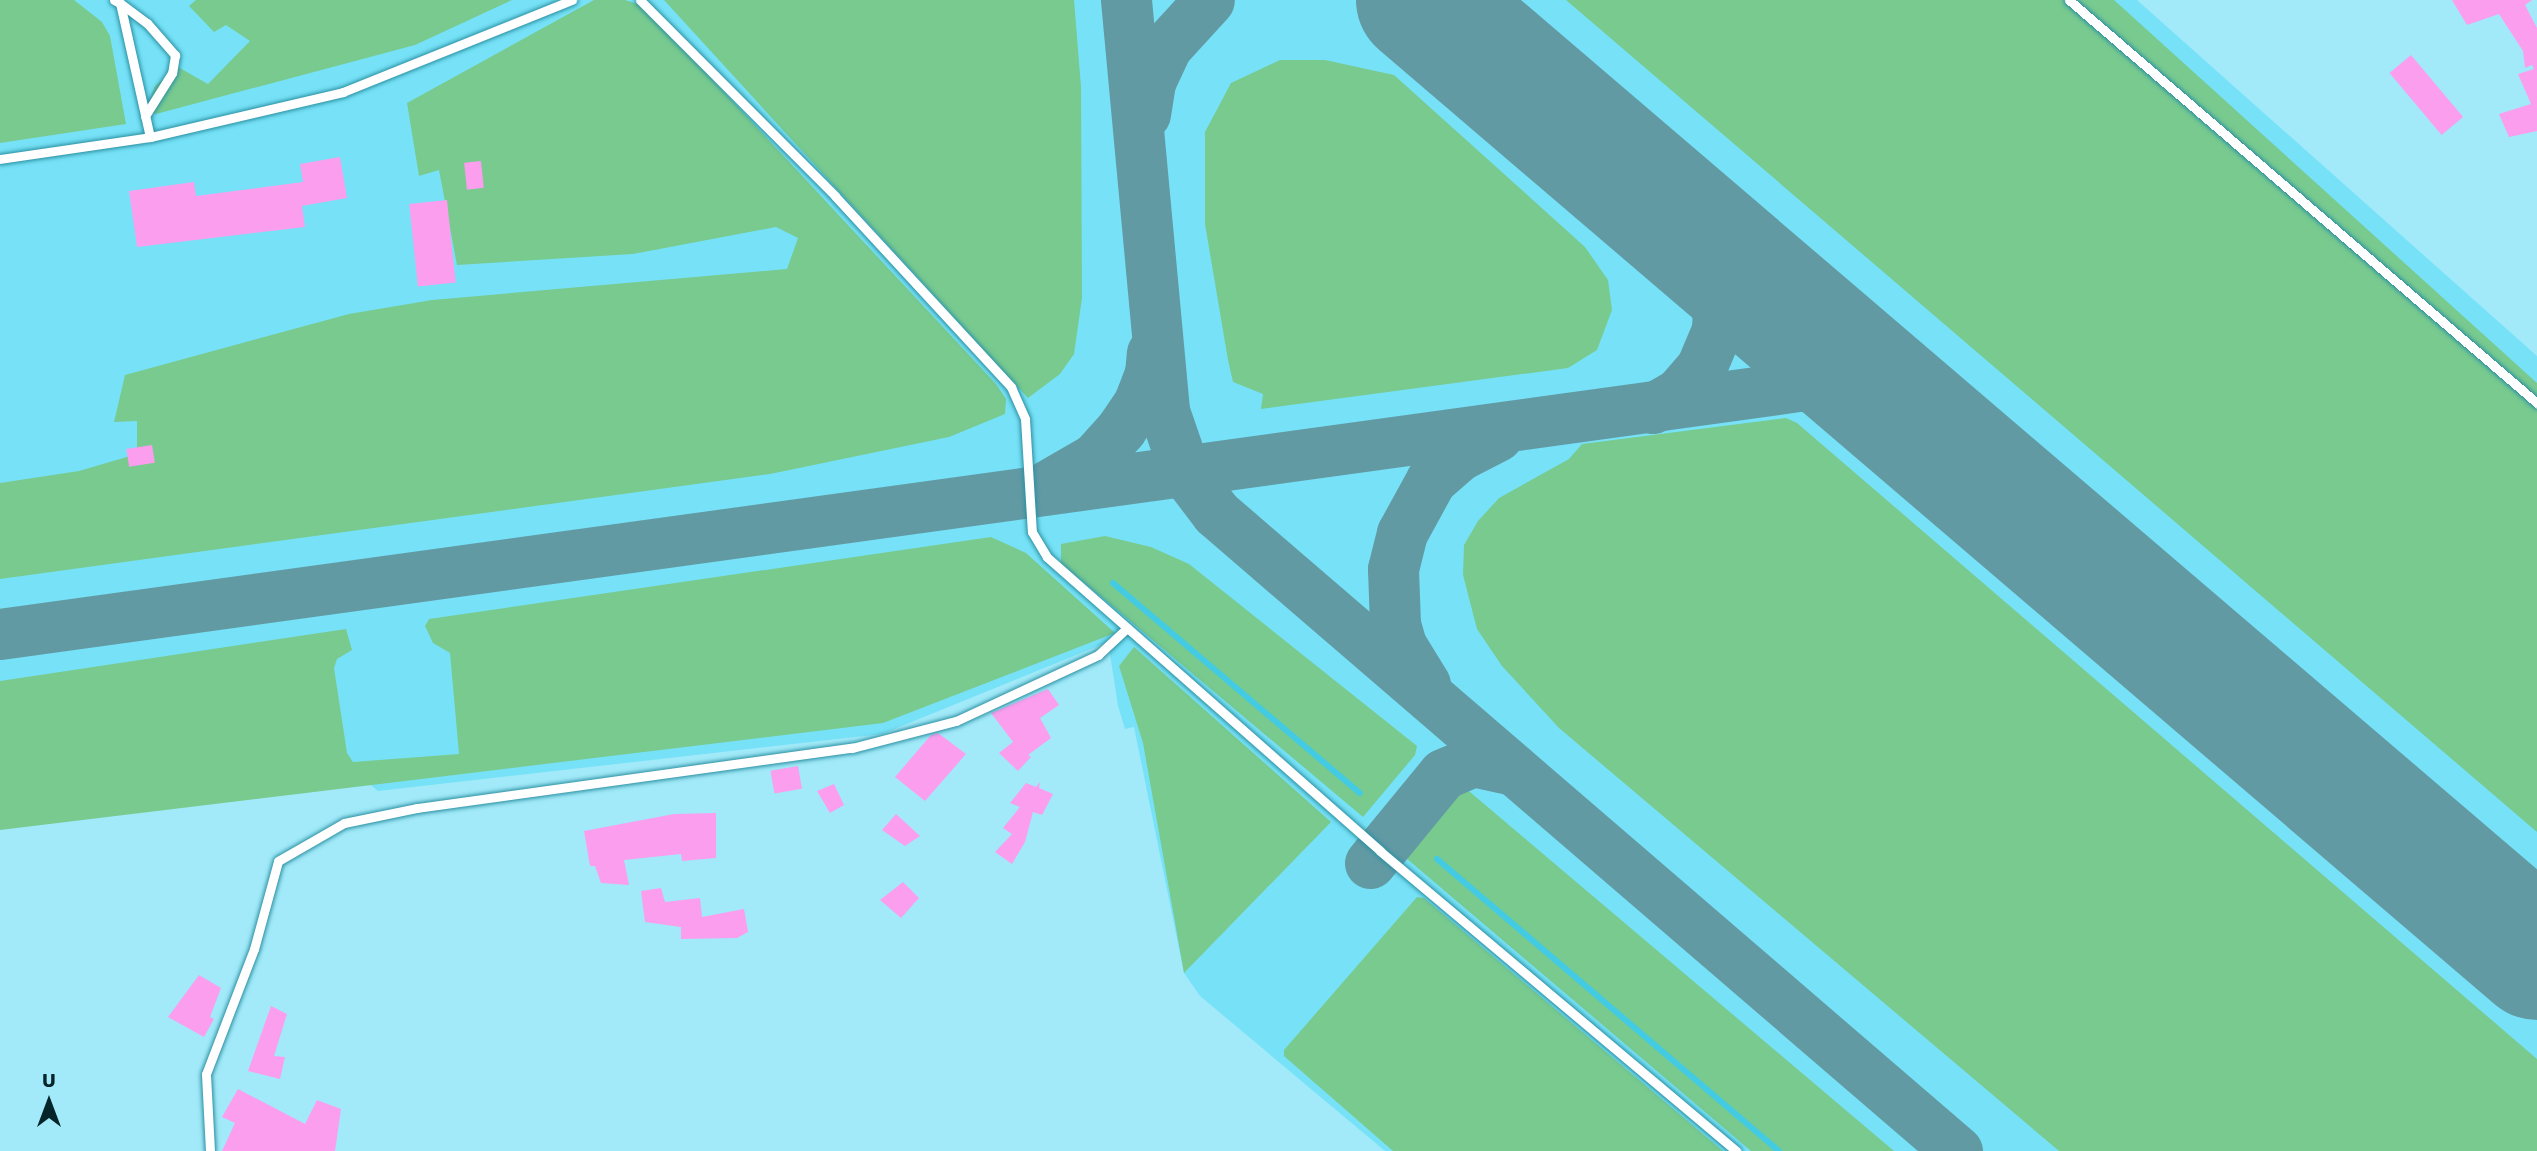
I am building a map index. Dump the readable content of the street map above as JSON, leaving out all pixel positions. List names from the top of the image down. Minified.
{"north":"top"}
